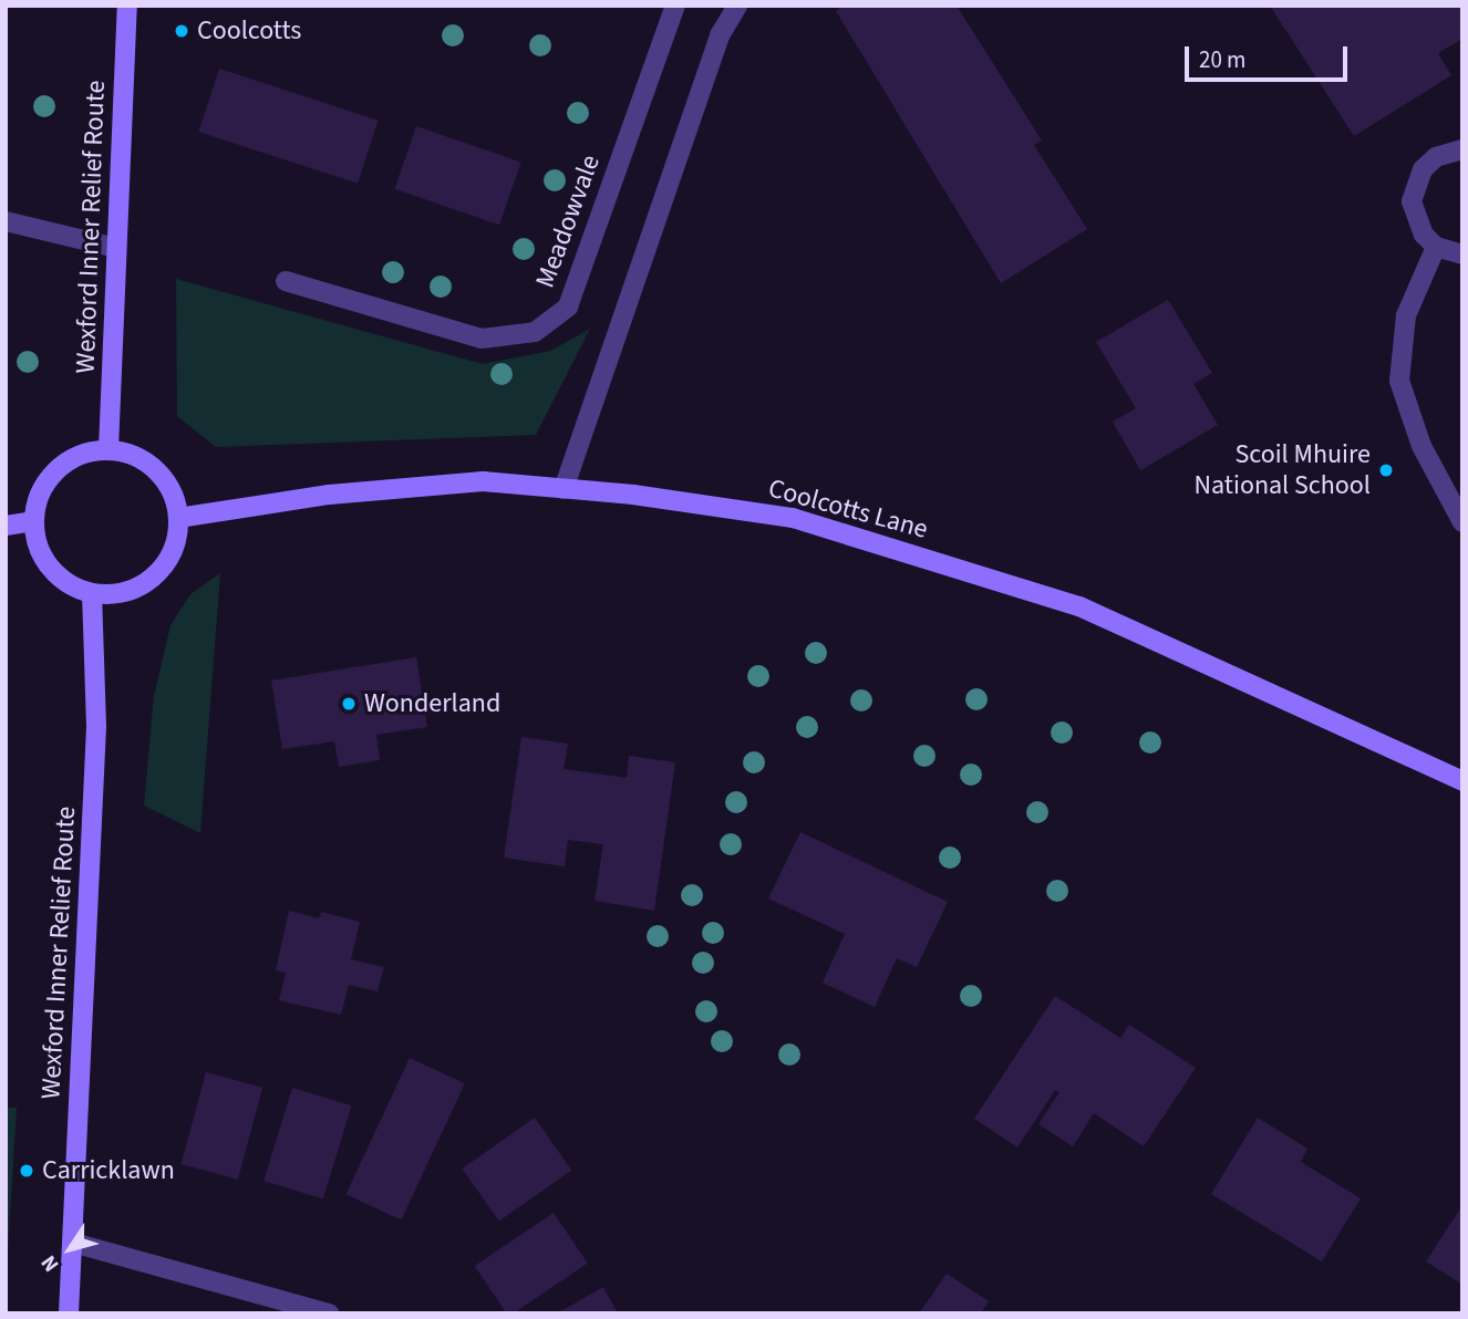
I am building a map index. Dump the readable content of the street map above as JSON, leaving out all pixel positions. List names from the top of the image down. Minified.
{"streets":{"street":["Meadowvale","Wexford Inner Relief Route","Coolcotts Lane"]},"crossings":[["Wexford Inner Relief Route","Coolcotts Lane"]],"places":["Coolcotts","Scoil Mhuire National School","Wonderland","Carricklawn"],"scale_bar":"20 m","north":"bottom left"}
